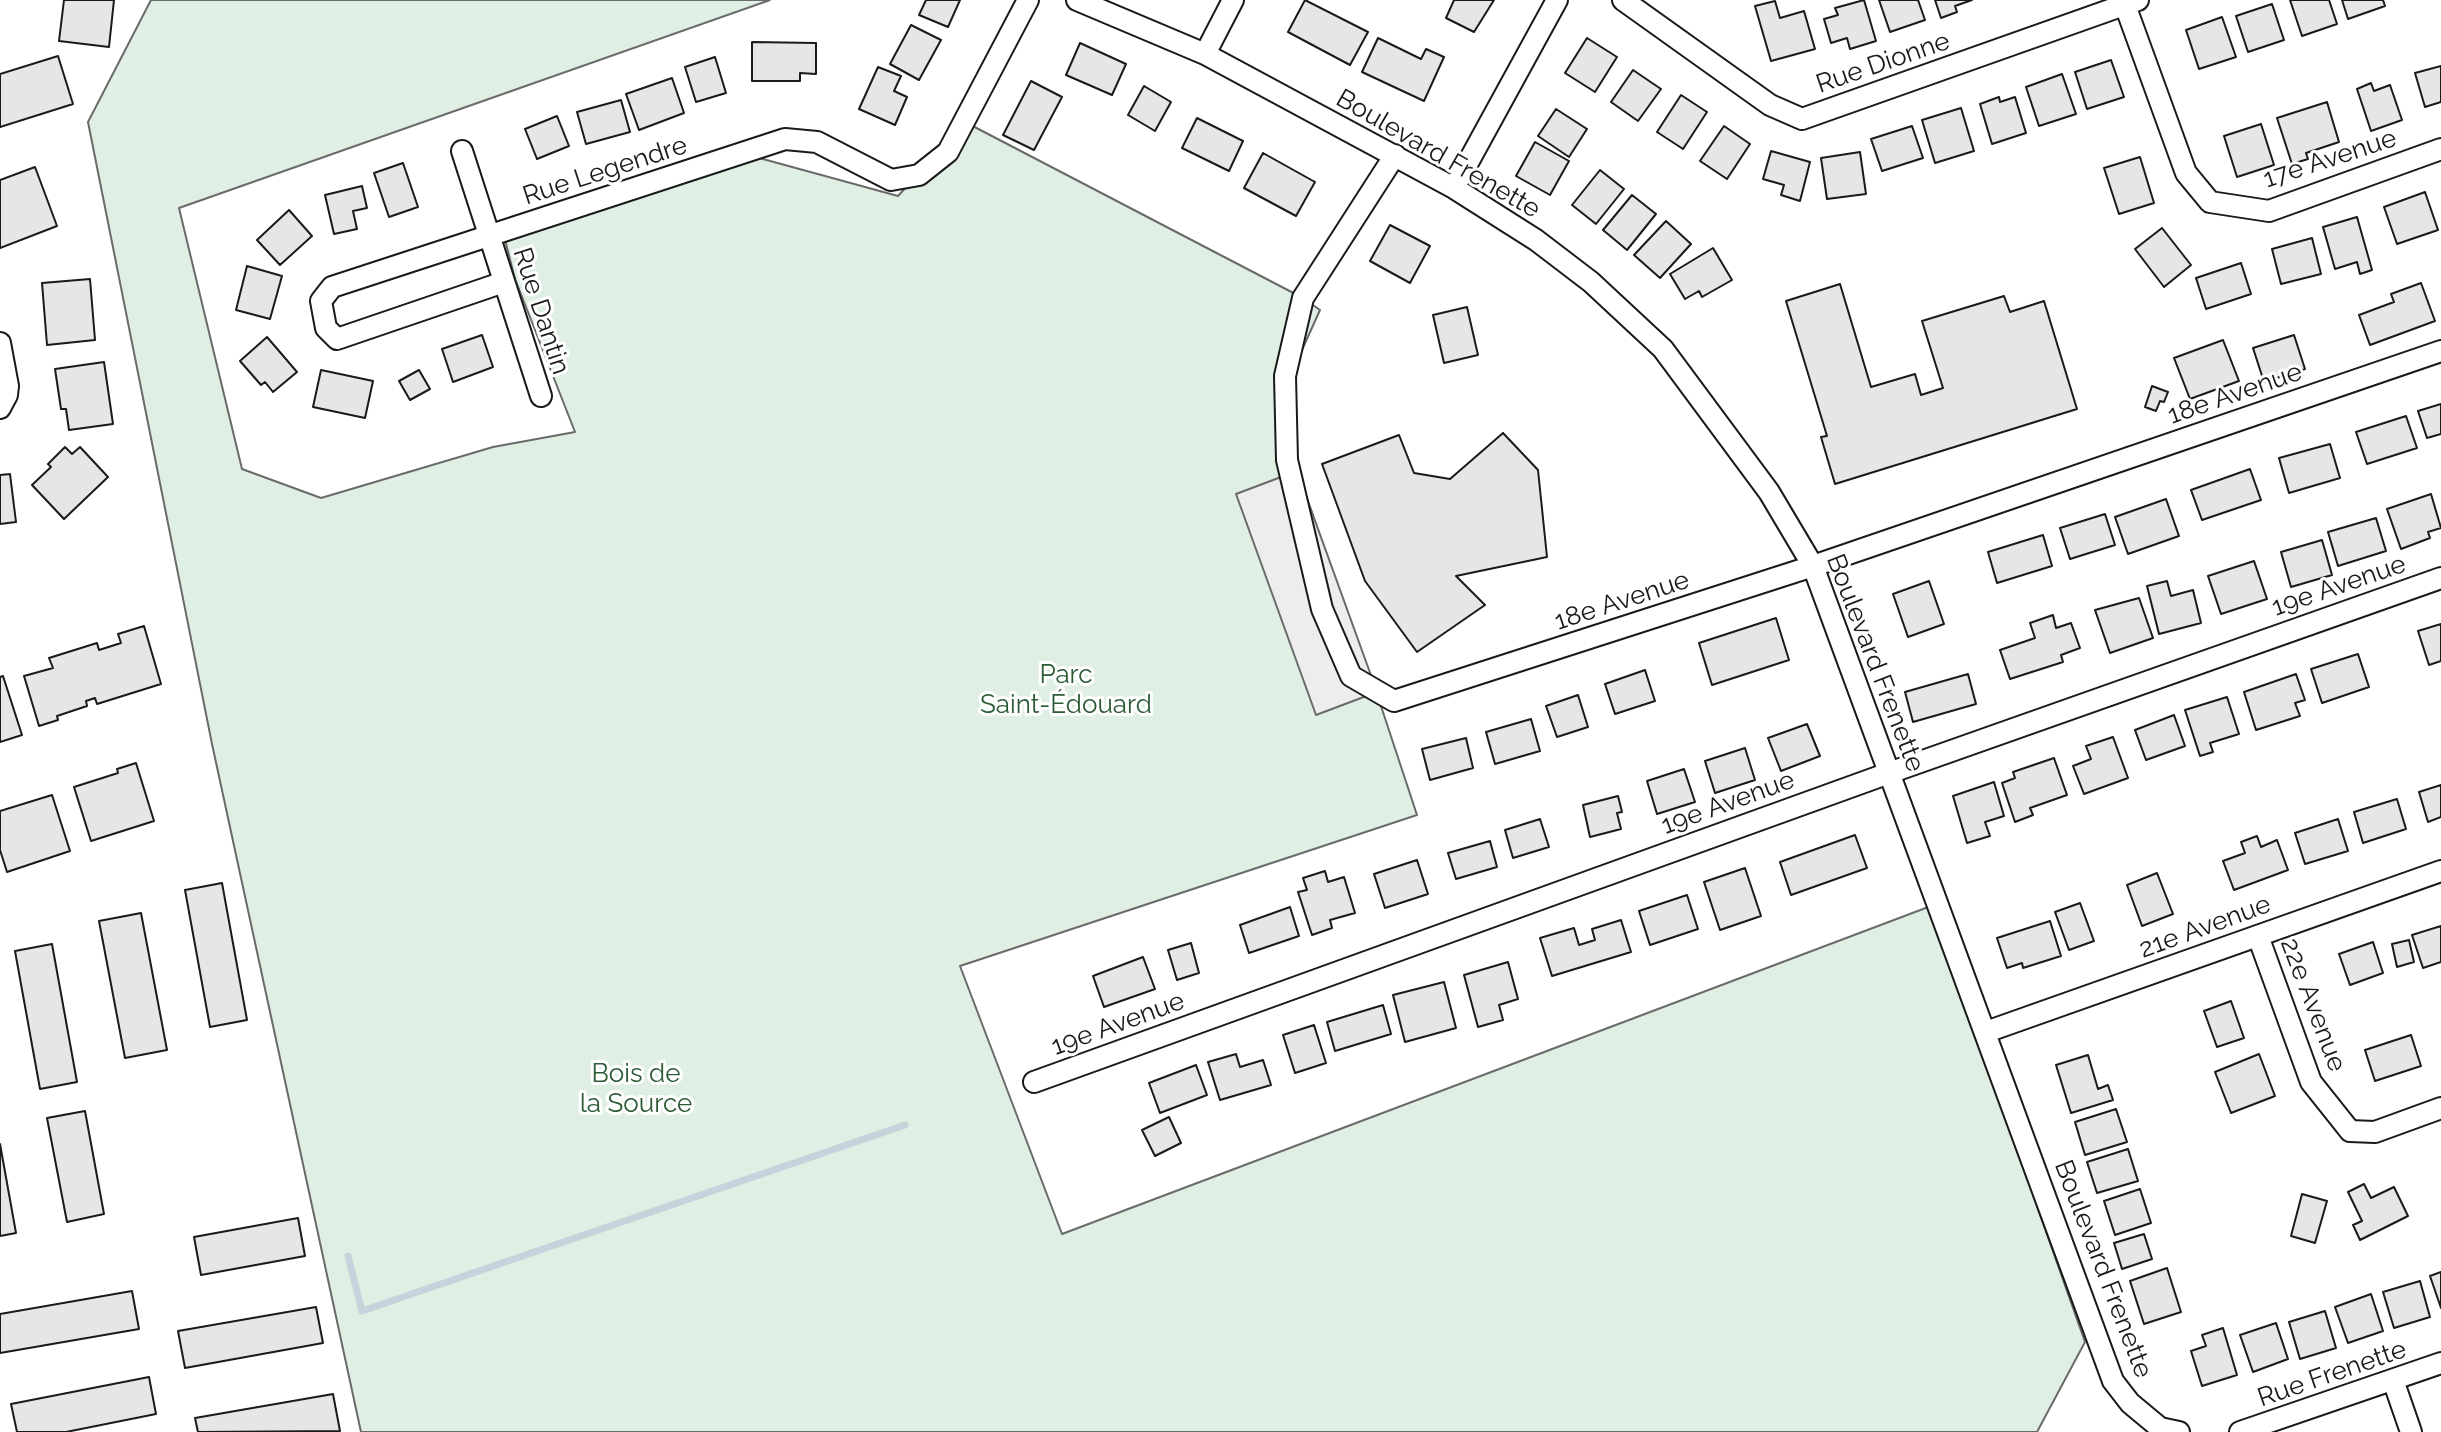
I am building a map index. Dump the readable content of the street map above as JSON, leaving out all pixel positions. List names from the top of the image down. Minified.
{"streets":{"street":["Rue Dionne","Boulevard Frenette","17e Avenue","Rue Legendre","Rue Dantin","18e Avenue","19e Avenue","21e Avenue","22e Avenue","Rue Frenette"]},"crossings":[["Rue Dionne","17e Avenue"],["Boulevard Frenette","18e Avenue"],["Boulevard Frenette","19e Avenue"],["Boulevard Frenette","21e Avenue"],["Rue Legendre","Rue Dantin"],["21e Avenue","22e Avenue"]],"parks":["Parc Saint-Édouard","Bois de la Source"]}
